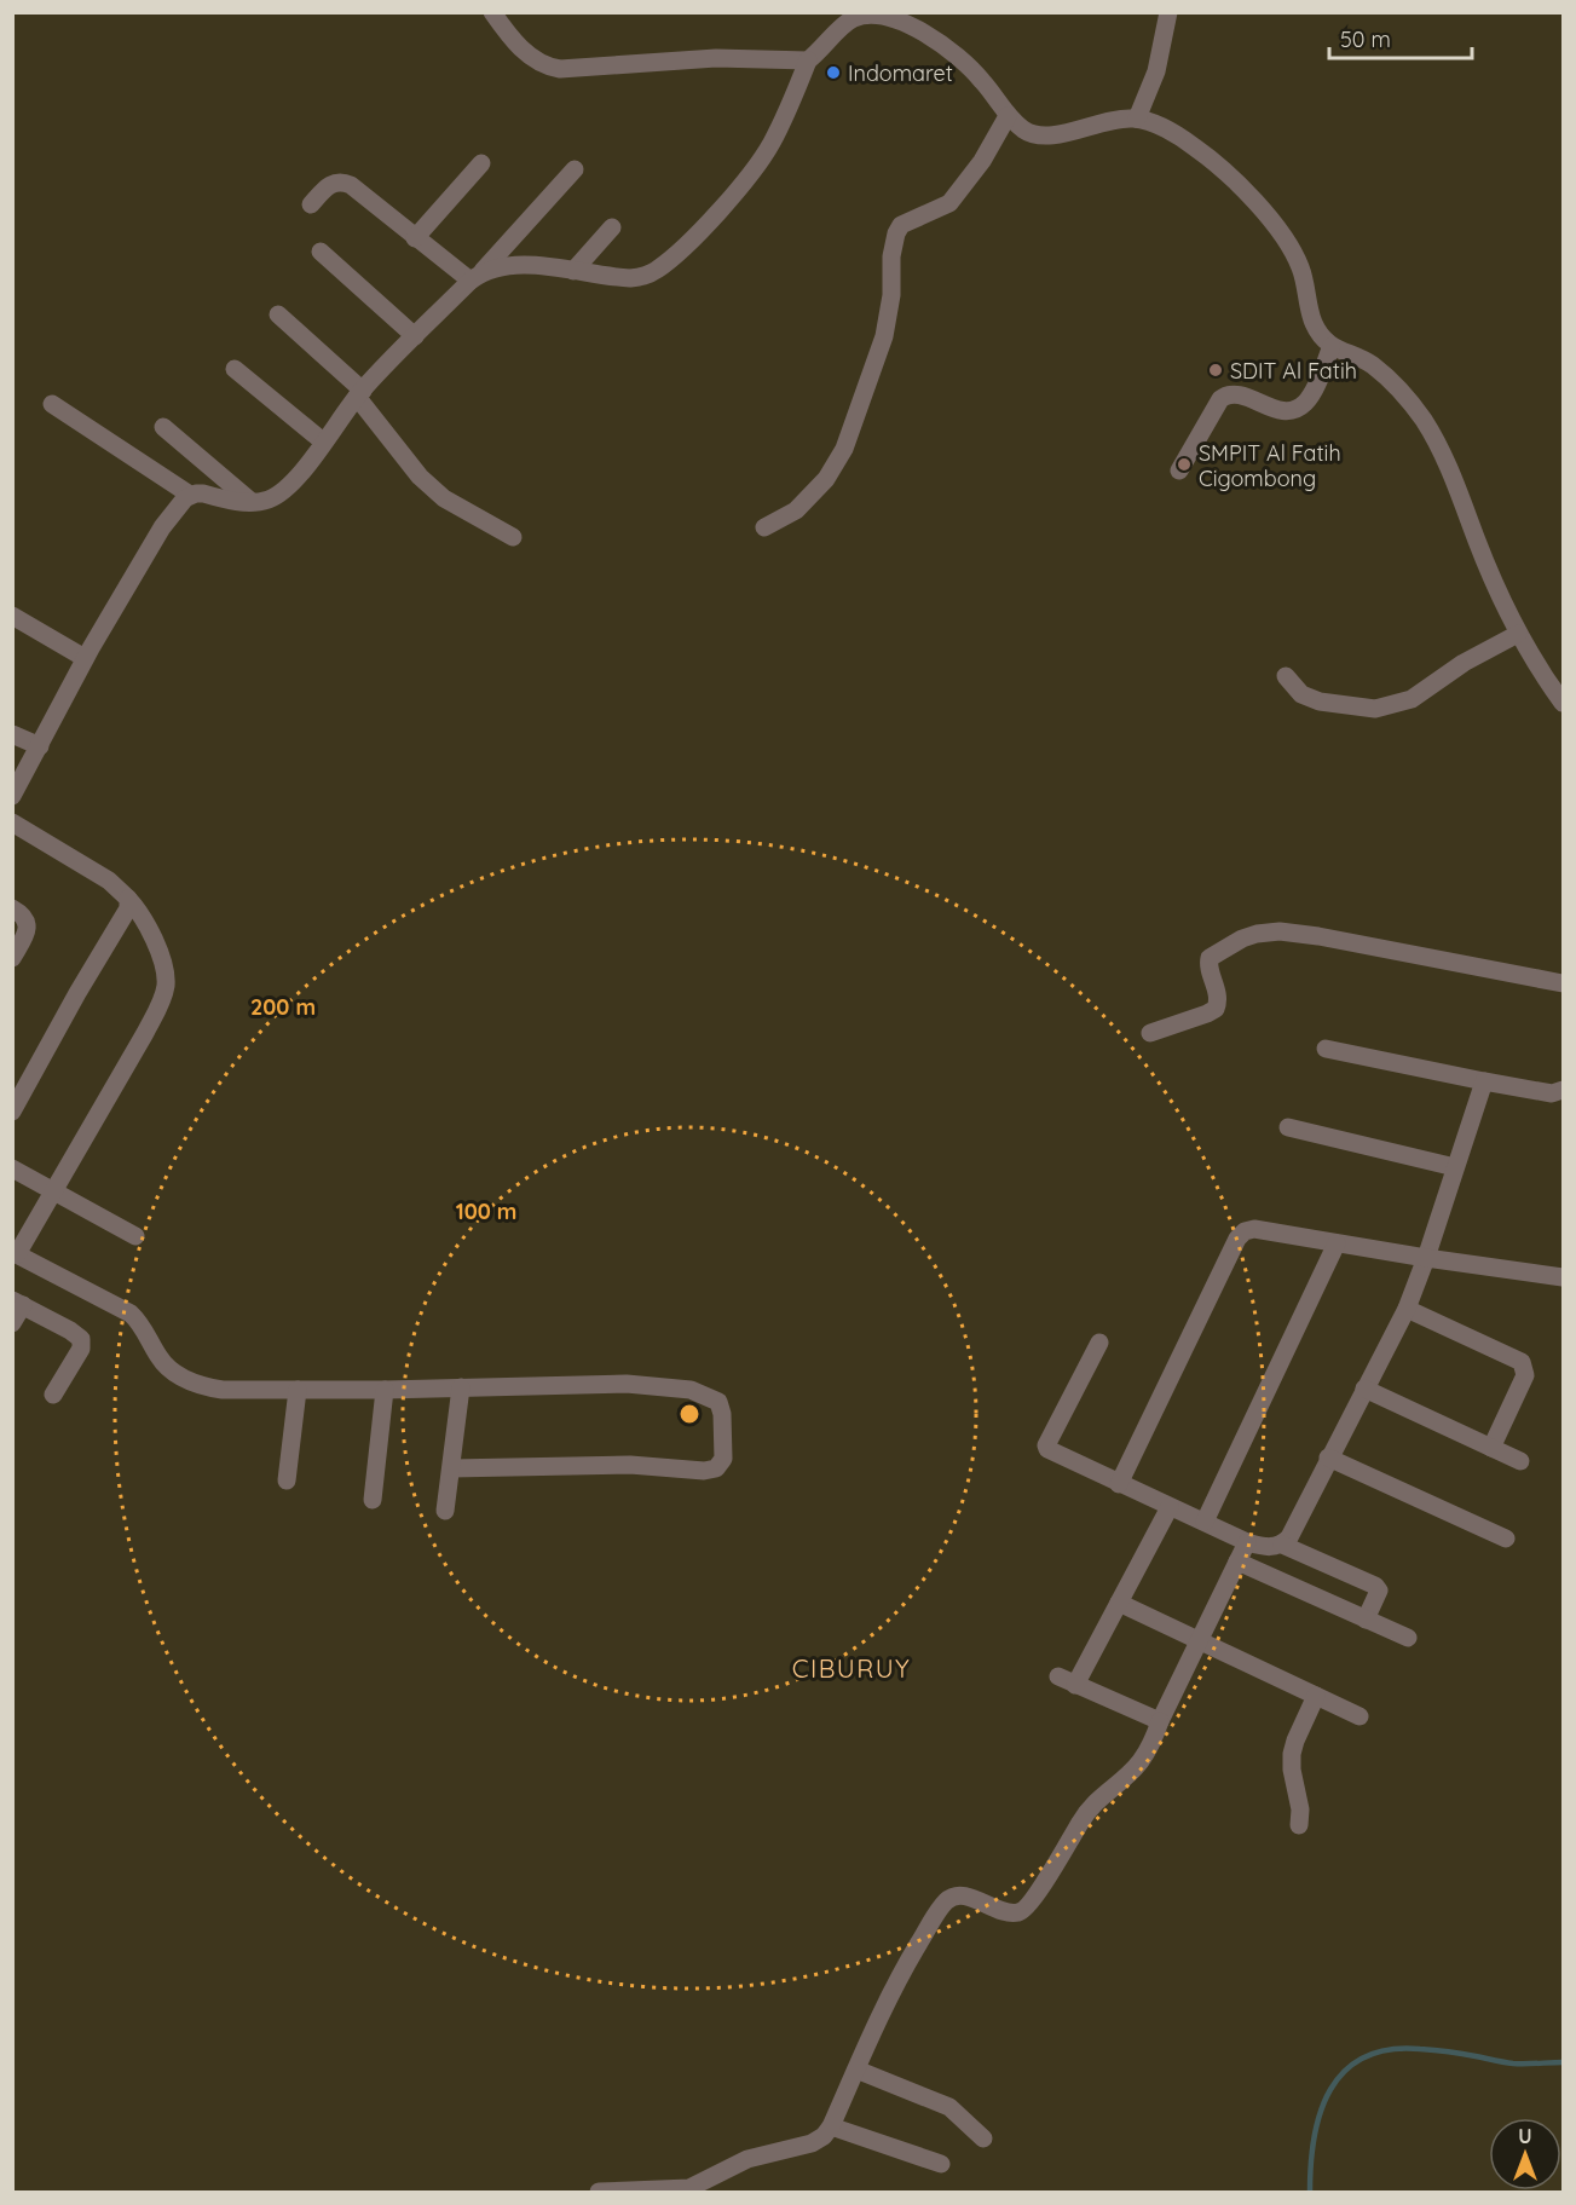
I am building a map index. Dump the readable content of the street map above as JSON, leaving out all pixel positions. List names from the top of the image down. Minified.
{"districts":["CIBURUY"],"places":["Indomaret","SDIT Al Fatih","SMPIT Al Fatih Cigombong"],"scale_bar":"50 m","north":"top","rings":["200 m","100 m"]}
